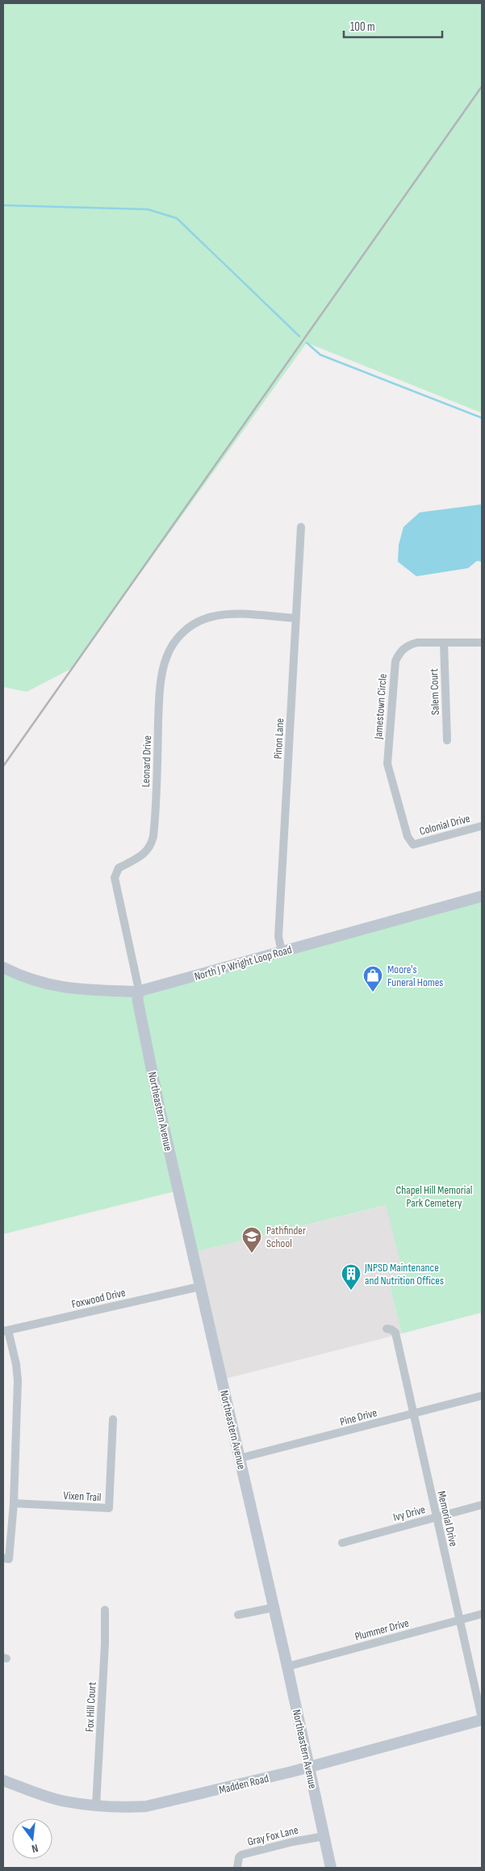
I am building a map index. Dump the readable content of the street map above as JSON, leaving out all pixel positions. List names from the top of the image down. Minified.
{"streets":{"street":["Salem Court","Jamestown Circle","Pinon Lane","Leonard Drive","Colonial Drive","North J P Wright Loop Road","Northeastern Avenue","Foxwood Drive","Pine Drive","Vixen Trail","Ivy Drive","Memorial Drive","Plummer Drive","Fox Hill Court","Madden Road","Gray Fox Lane"]},"crossings":[["Salem Court","Jamestown Circle"],["Jamestown Circle","Colonial Drive"],["Pinon Lane","Leonard Drive"],["Pinon Lane","North J P Wright Loop Road"],["Leonard Drive","North J P Wright Loop Road"],["Leonard Drive","Northeastern Avenue"],["North J P Wright Loop Road","Northeastern Avenue"],["Northeastern Avenue","Foxwood Drive"],["Northeastern Avenue","Pine Drive"],["Northeastern Avenue","Plummer Drive"],["Northeastern Avenue","Madden Road"],["Northeastern Avenue","Gray Fox Lane"],["Pine Drive","Memorial Drive"],["Ivy Drive","Memorial Drive"],["Memorial Drive","Plummer Drive"],["Memorial Drive","Madden Road"],["Fox Hill Court","Madden Road"]],"parks":["Chapel Hill Memorial Park Cemetery"],"places":{"shop":["Moore's Funeral Homes"],"school or university":["Pathfinder School"],"building":["JNPSD Maintenance and Nutrition Offices"]},"scale_bar":"100 m","north":"bottom"}
